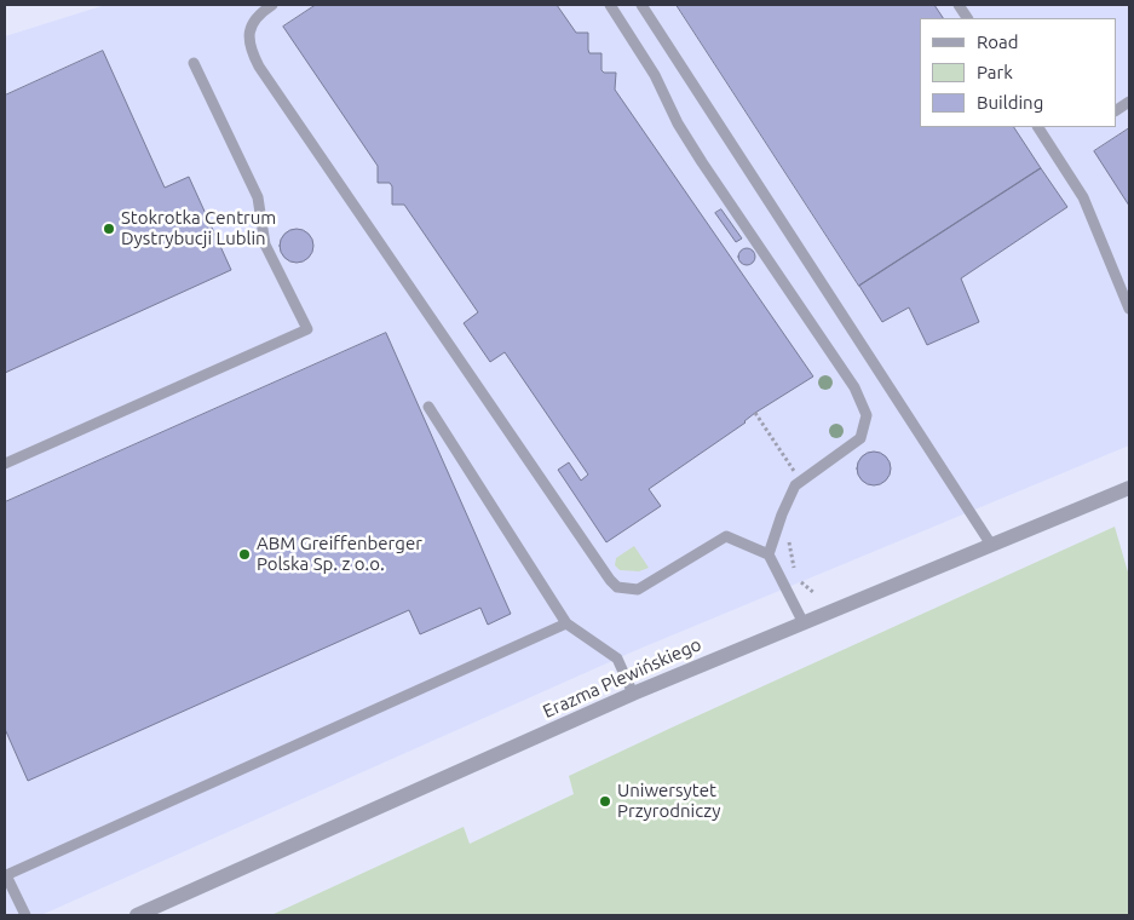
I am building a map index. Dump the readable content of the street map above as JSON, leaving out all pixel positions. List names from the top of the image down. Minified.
{"streets":{"street":["Erazma Plewińskiego"]},"places":["Stokrotka Centrum Dystrybucji Lublin","ABM Greiffenberger Polska Sp. z o.o.","Uniwersytet Przyrodniczy"],"legend":["Road","Park","Building"]}
